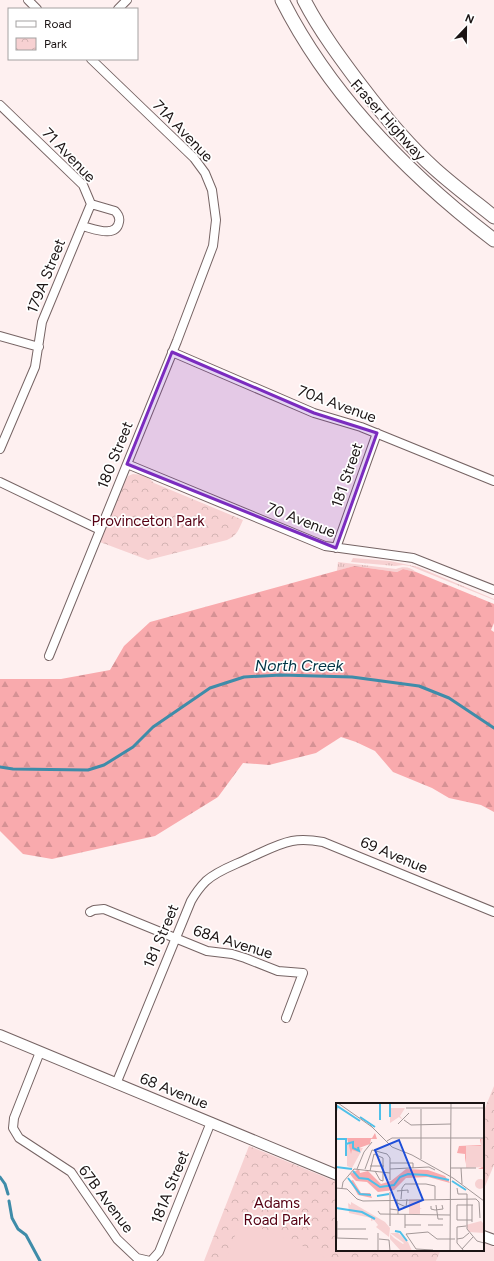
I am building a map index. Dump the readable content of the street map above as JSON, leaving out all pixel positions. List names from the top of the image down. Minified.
{"streets":{"main road":["Fraser Highway"],"street":["71A Avenue","71 Avenue","179A Street","70A Avenue","180 Street","181 Street","70 Avenue","69 Avenue","68A Avenue","68 Avenue","181A Street","67B Avenue"]},"crossings":[["71A Avenue","180 Street"],["71 Avenue","179A Street"],["70A Avenue","180 Street"],["70A Avenue","181 Street"],["180 Street","70 Avenue"],["181 Street","70 Avenue"],["181 Street","69 Avenue"],["181 Street","68A Avenue"],["181 Street","68 Avenue"],["68 Avenue","181A Street"],["68 Avenue","67B Avenue"],["181A Street","67B Avenue"]],"water":["North Creek"],"parks":["Provinceton Park","Adams Road Park"],"legend":["Road","Park"],"north":"top"}
